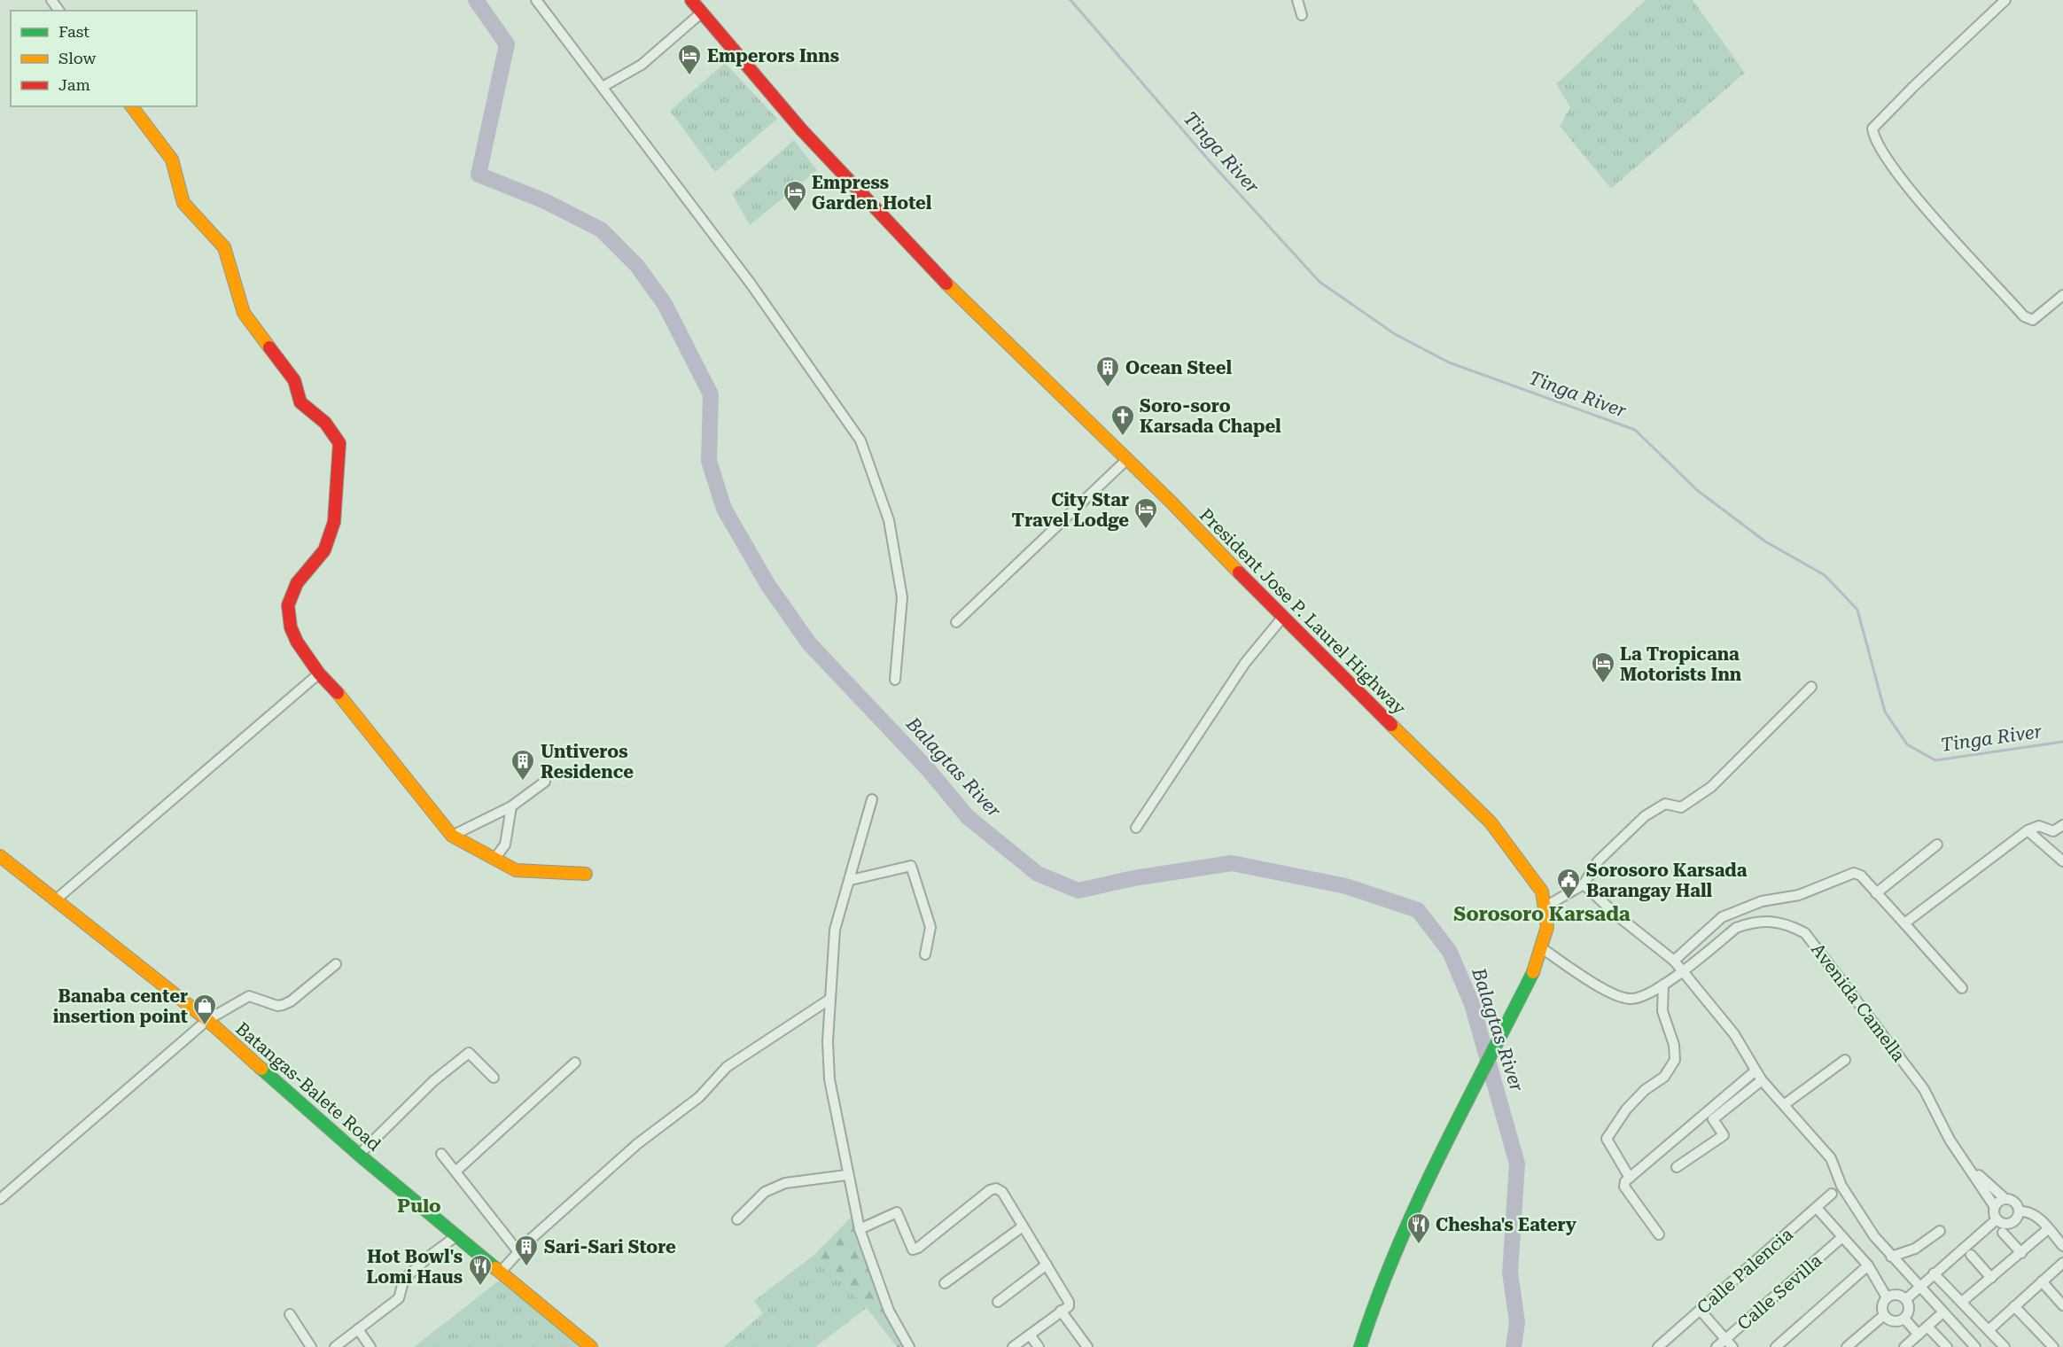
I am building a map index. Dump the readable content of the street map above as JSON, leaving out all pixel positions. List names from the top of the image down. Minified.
{"streets":{"main road":["President Jose P. Laurel Highway","Batangas-Balete Road"],"street":["Avenida Camella","Calle Palencia","Calle Sevilla"]},"crossings":[["President Jose P. Laurel Highway","Avenida Camella"]],"districts":["Sorosoro Karsada","Pulo"],"water":["Tinga River","Balagtas River"],"places":{"hotel":["Emperors Inns","Empress Garden Hotel","City Star Travel Lodge","La Tropicana Motorists Inn"],"building":["Ocean Steel","Untiveros Residence","Sari-Sari Store"],"church":["Soro-soro Karsada Chapel"],"public building":["Sorosoro Karsada Barangay Hall"],"shop":["Banaba center insertion point"],"restaurant":["Chesha's Eatery","Hot Bowl's Lomi Haus"]},"legend":["Fast","Slow","Jam"]}
